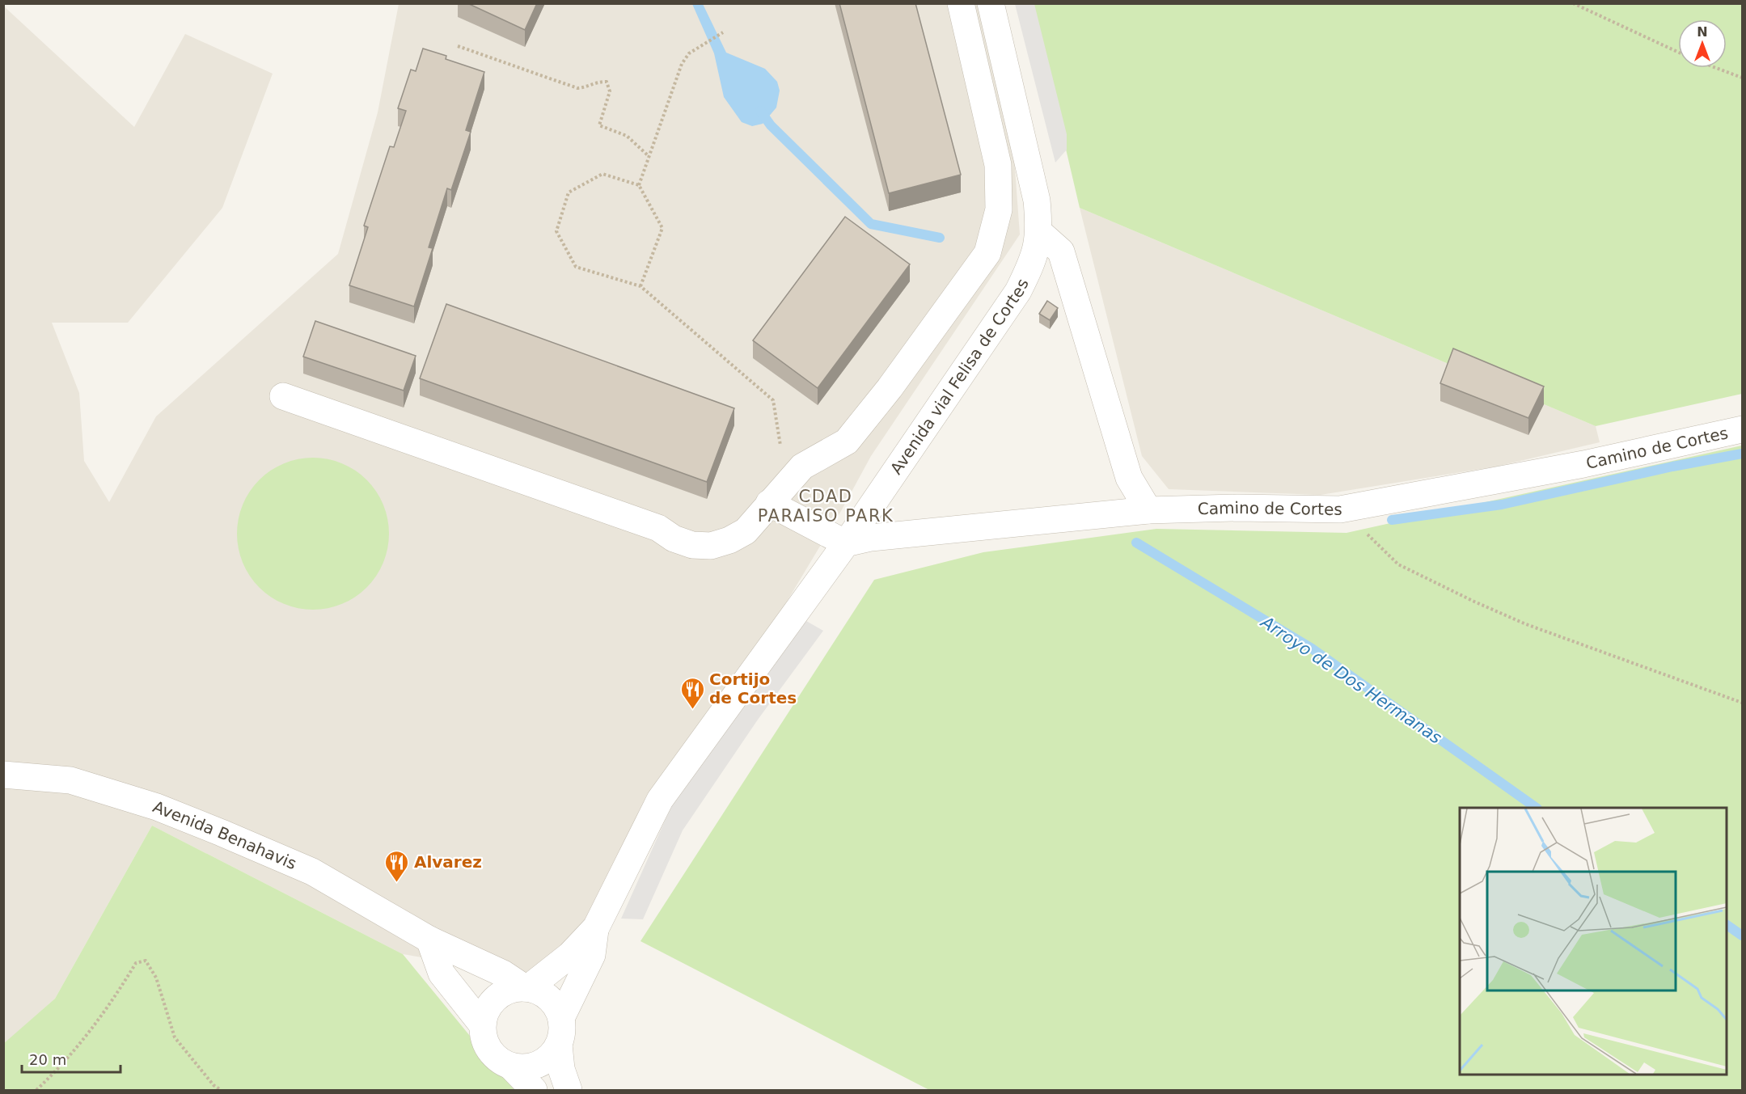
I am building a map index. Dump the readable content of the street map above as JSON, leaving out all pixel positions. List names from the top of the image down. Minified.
{"streets":{"street":["Avenida vial Felisa de Cortes","Camino de Cortes","Avenida Benahavis"]},"crossings":[["Avenida vial Felisa de Cortes","Camino de Cortes"],["Avenida vial Felisa de Cortes","Avenida Benahavis"]],"districts":["CDAD PARAISO PARK"],"water":["Arroyo de Dos Hermanas"],"places":{"restaurant":["Cortijo de Cortes","Alvarez"]},"scale_bar":"20 m","north":"top"}
